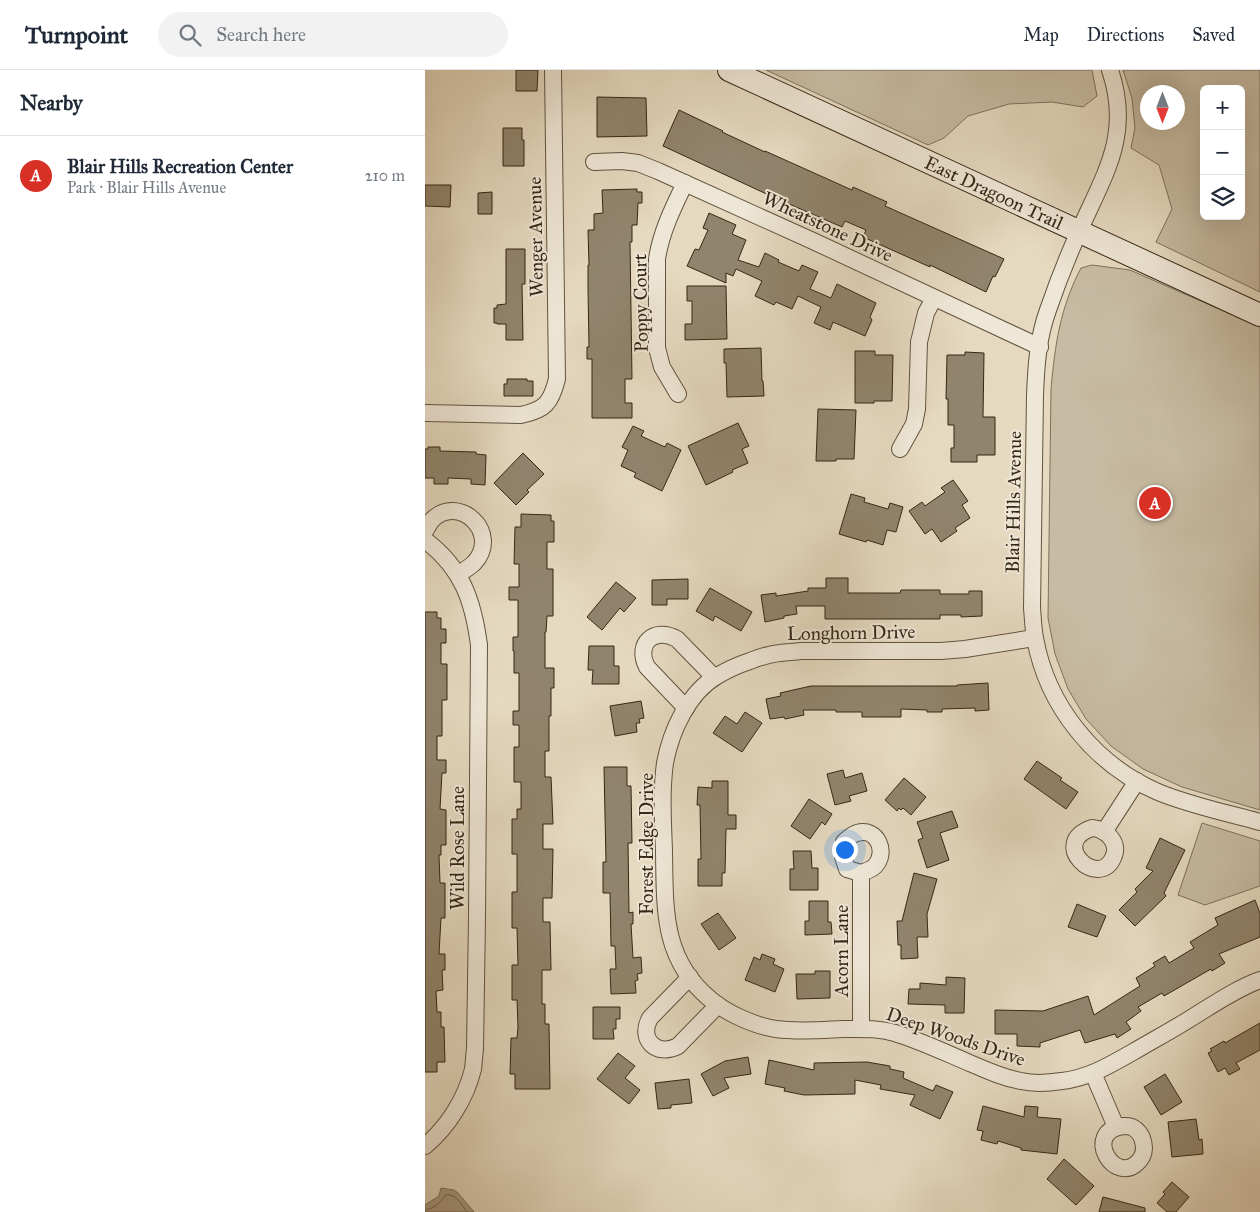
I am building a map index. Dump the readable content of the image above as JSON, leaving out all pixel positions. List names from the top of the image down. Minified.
{"streets":{"street":["East Dragoon Trail","Wheatstone Drive","Wenger Avenue","Poppy Court","Blair Hills Avenue","Longhorn Drive","Forest Edge Drive","Wild Rose Lane","Acorn Lane","Deep Woods Drive"]},"crossings":[["East Dragoon Trail","Blair Hills Avenue"],["Wheatstone Drive","Poppy Court"],["Wheatstone Drive","Blair Hills Avenue"],["Blair Hills Avenue","Longhorn Drive"],["Longhorn Drive","Forest Edge Drive"],["Forest Edge Drive","Deep Woods Drive"],["Acorn Lane","Deep Woods Drive"]],"north":"bottom","page":{"header":"Turnpoint","search":"Search here","nav":["Map","Directions","Saved"],"heading":"Nearby","map_buttons":["+","−"],"list":[{"mark":"A","name":"Blair Hills Recreation Center","note":"Park · Blair Hills Avenue","value":"210 m"}],"pins":"A"}}
